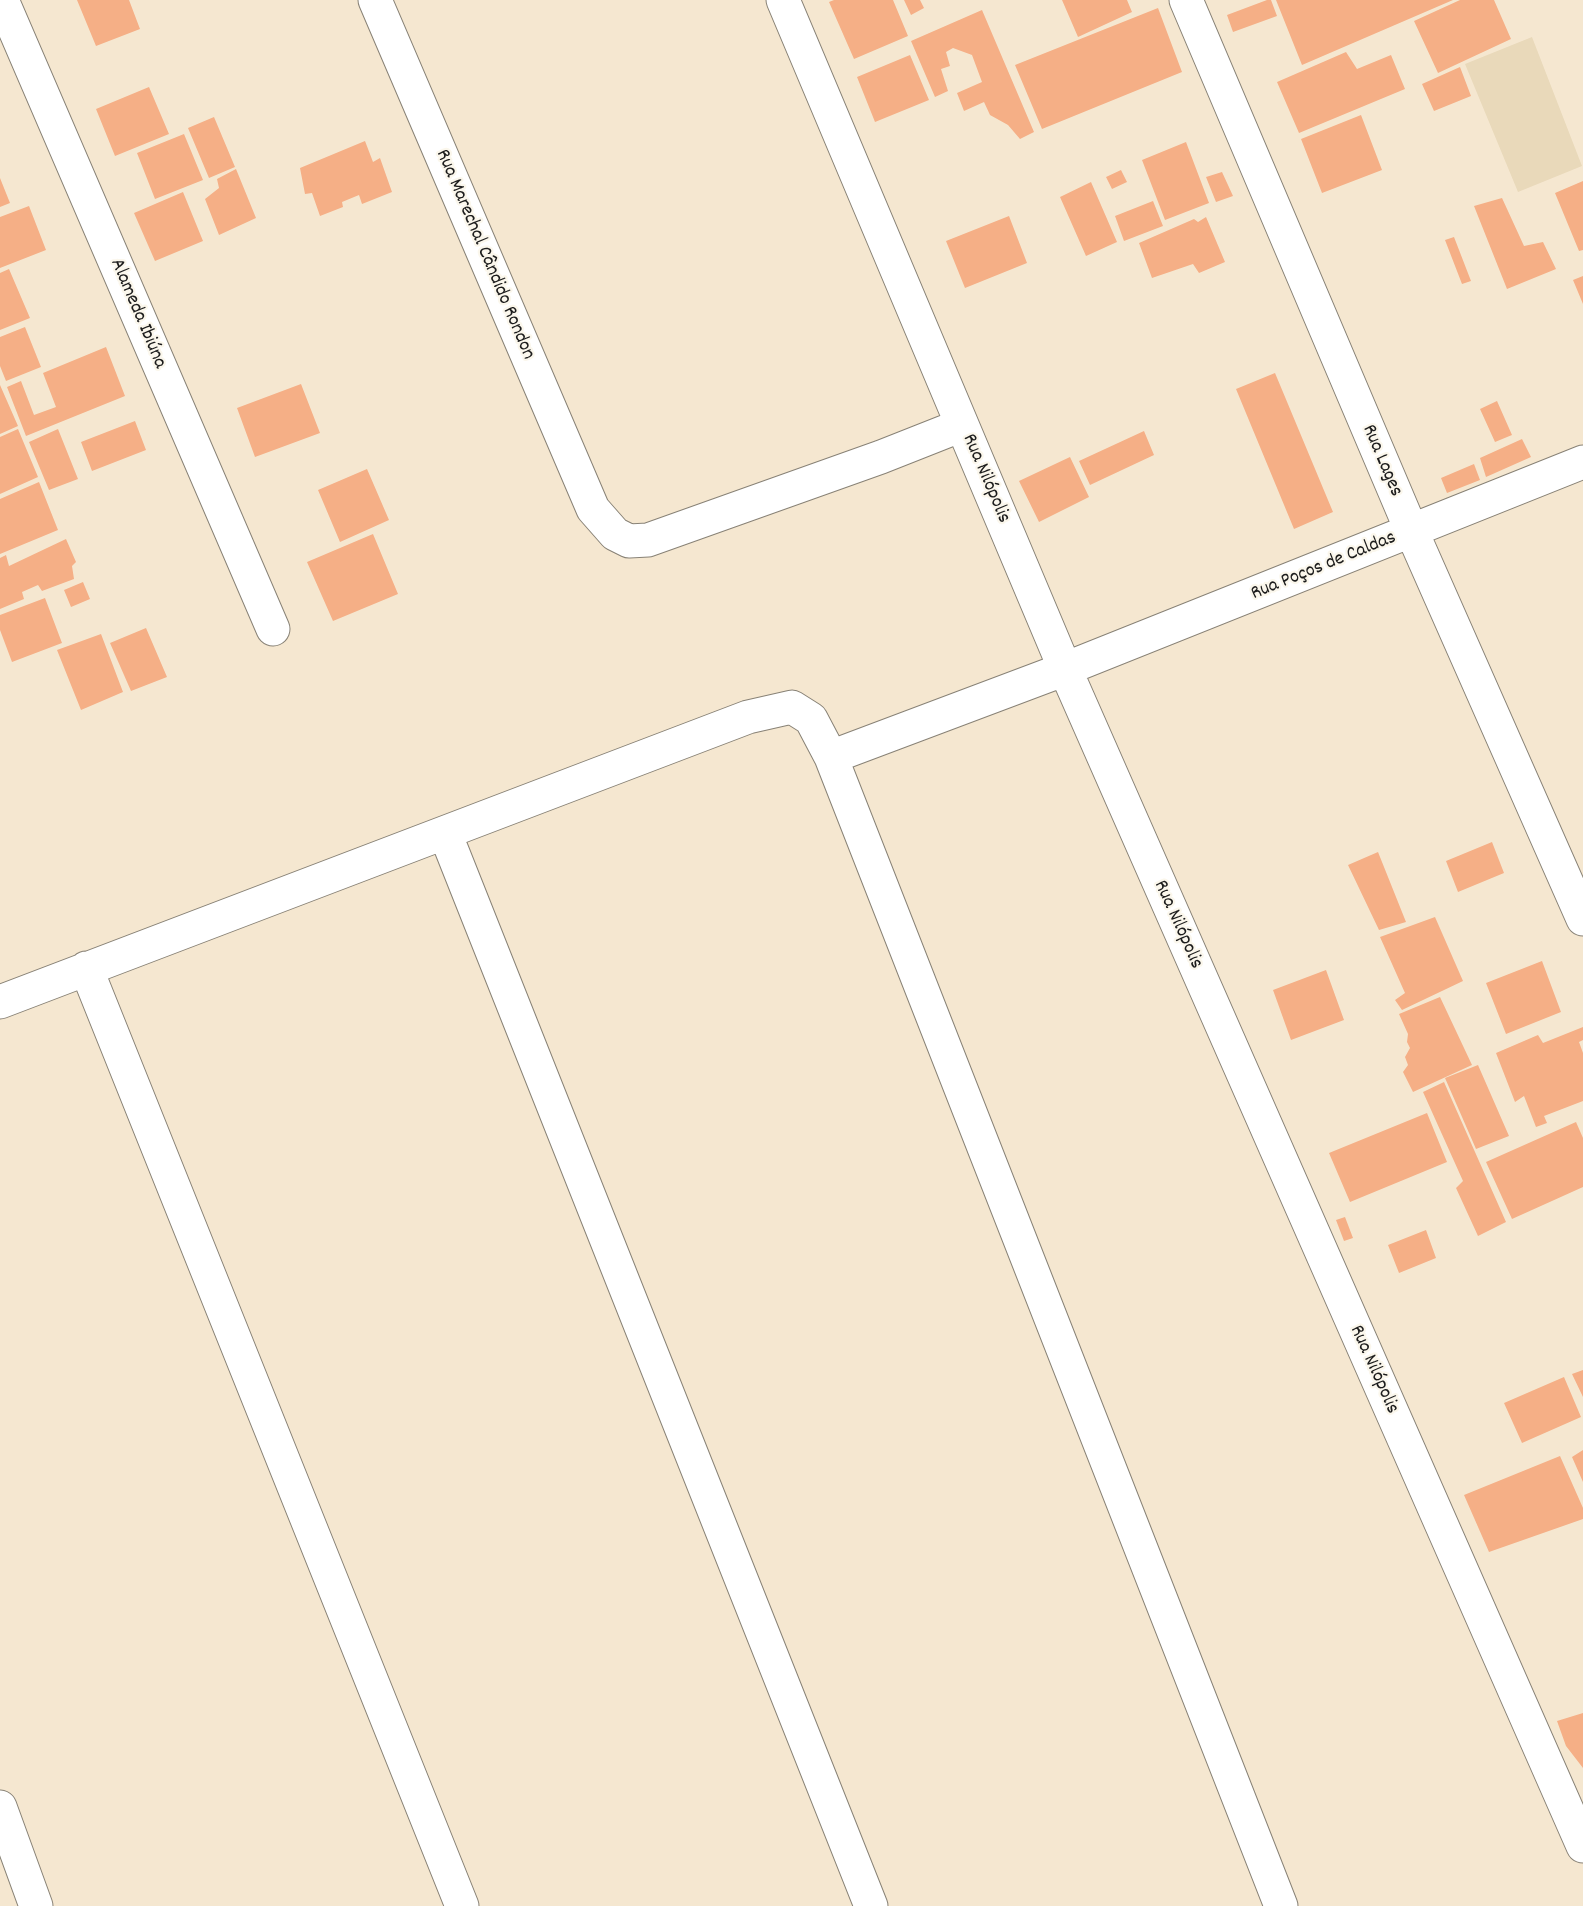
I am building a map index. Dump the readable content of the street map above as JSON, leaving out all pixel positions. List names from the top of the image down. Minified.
{"streets":{"street":["Rua Marechal Cândido Rondon","Alameda Ibiúna","Rua Lages","Rua Nilópolis","Rua Poços de Caldas"]},"crossings":[["Rua Marechal Cândido Rondon","Rua Nilópolis"],["Rua Lages","Rua Poços de Caldas"],["Rua Nilópolis","Rua Poços de Caldas"]]}
